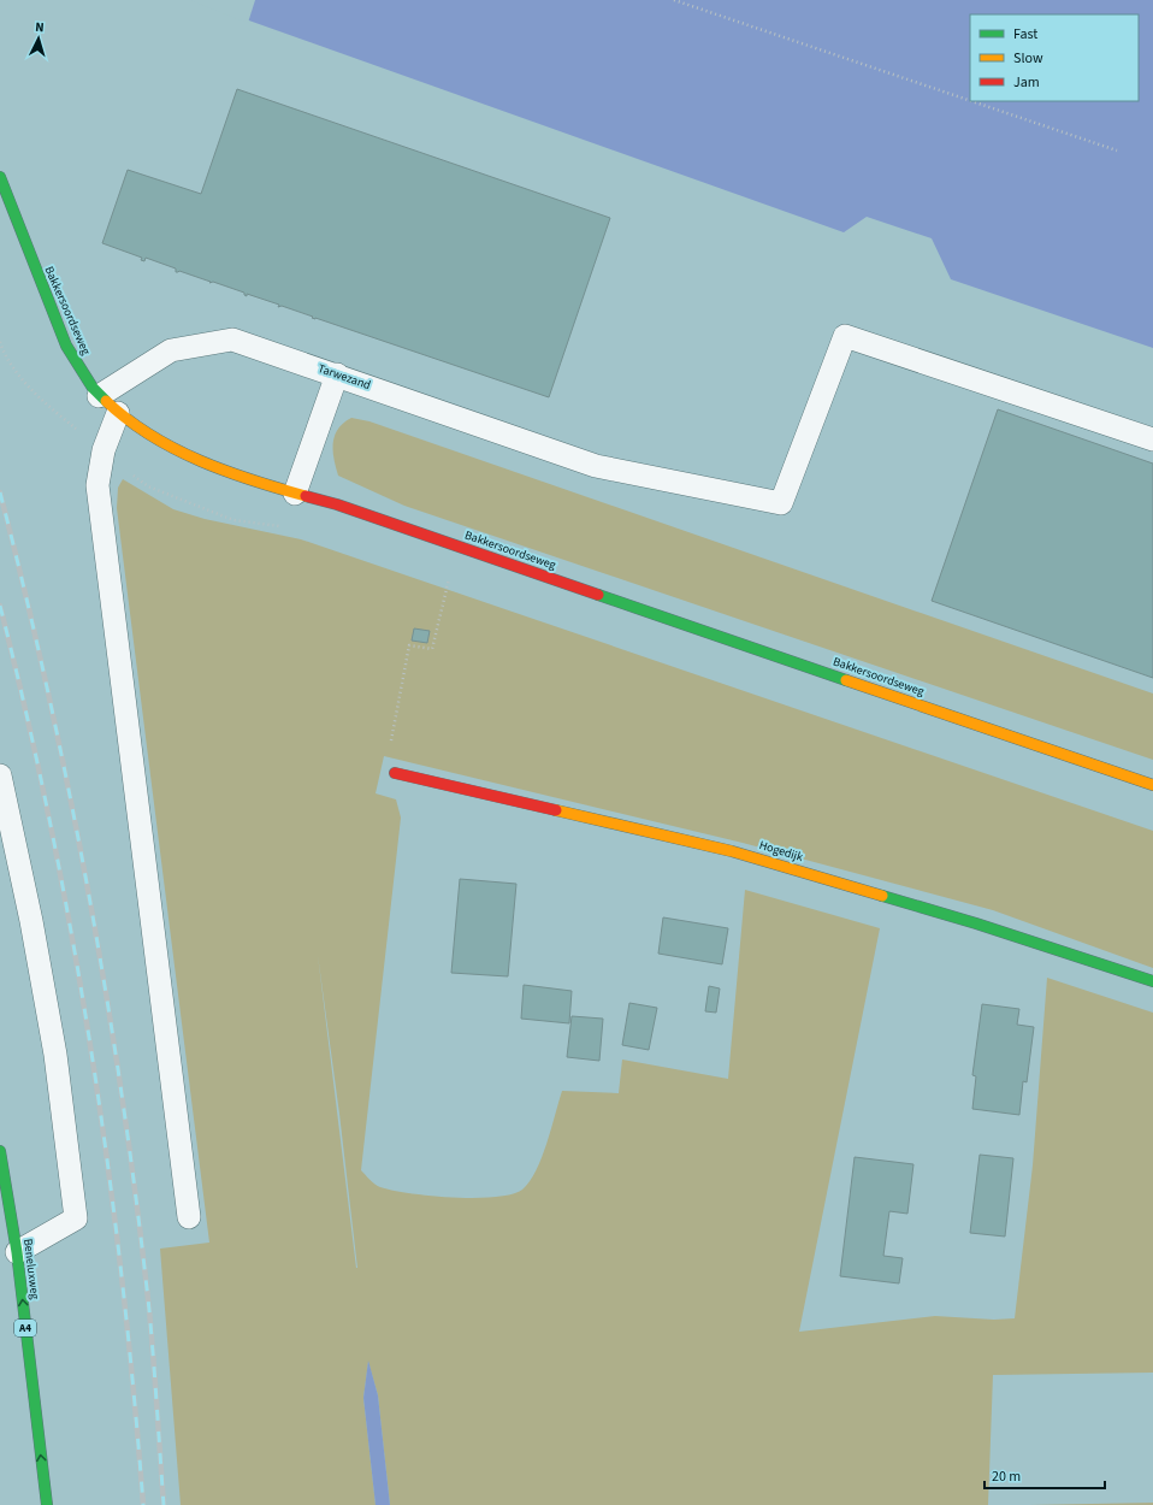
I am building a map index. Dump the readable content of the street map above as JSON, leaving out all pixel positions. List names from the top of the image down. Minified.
{"streets":{"main road":["Bakkersoordseweg","Hogedijk","Beneluxweg","A4"],"lane":["Tarwezand"]},"crossings":[["Bakkersoordseweg","Tarwezand"]],"one_way":["Beneluxweg"],"legend":["Fast","Slow","Jam"],"scale_bar":"20 m","north":"top"}
